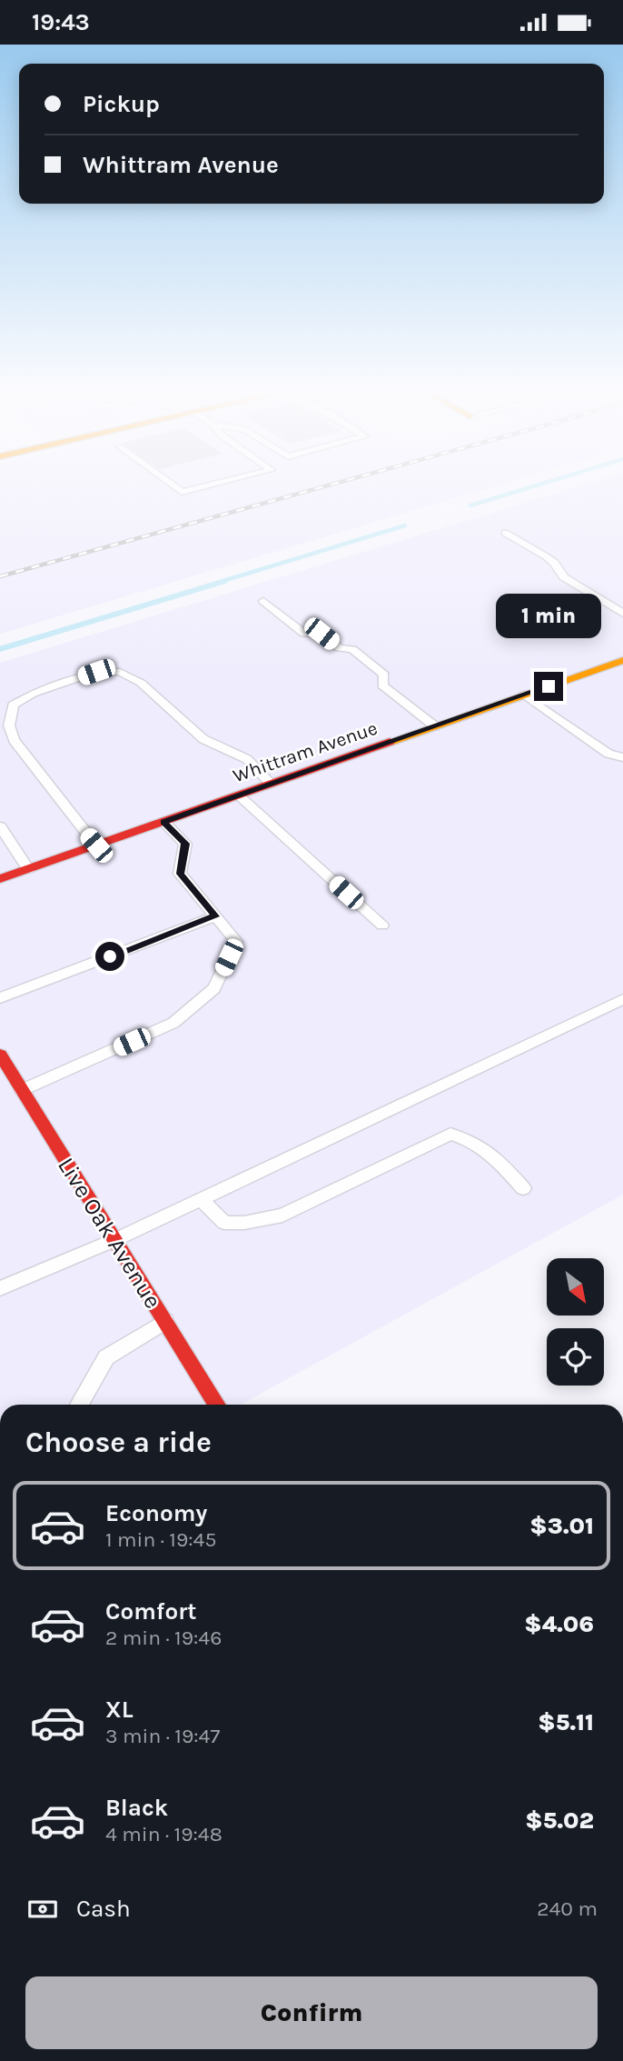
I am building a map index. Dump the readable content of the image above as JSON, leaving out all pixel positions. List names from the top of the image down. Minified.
{"streets":{"street":["Whittram Avenue","Live Oak Avenue"]},"north":"bottom right","page":{"status":"19:43","banner":["Pickup","Whittram Avenue"],"bubble":"1 min","heading":"Choose a ride","list":[{"name":"Economy","note":"1 min · 19:45","value":"$3.01"},{"name":"Comfort","note":"2 min · 19:46","value":"$4.06"},{"name":"XL","note":"3 min · 19:47","value":"$5.11"},{"name":"Black","note":"4 min · 19:48","value":"$5.02"}],"pay":["Cash","240 m"],"buttons":"Confirm"}}
